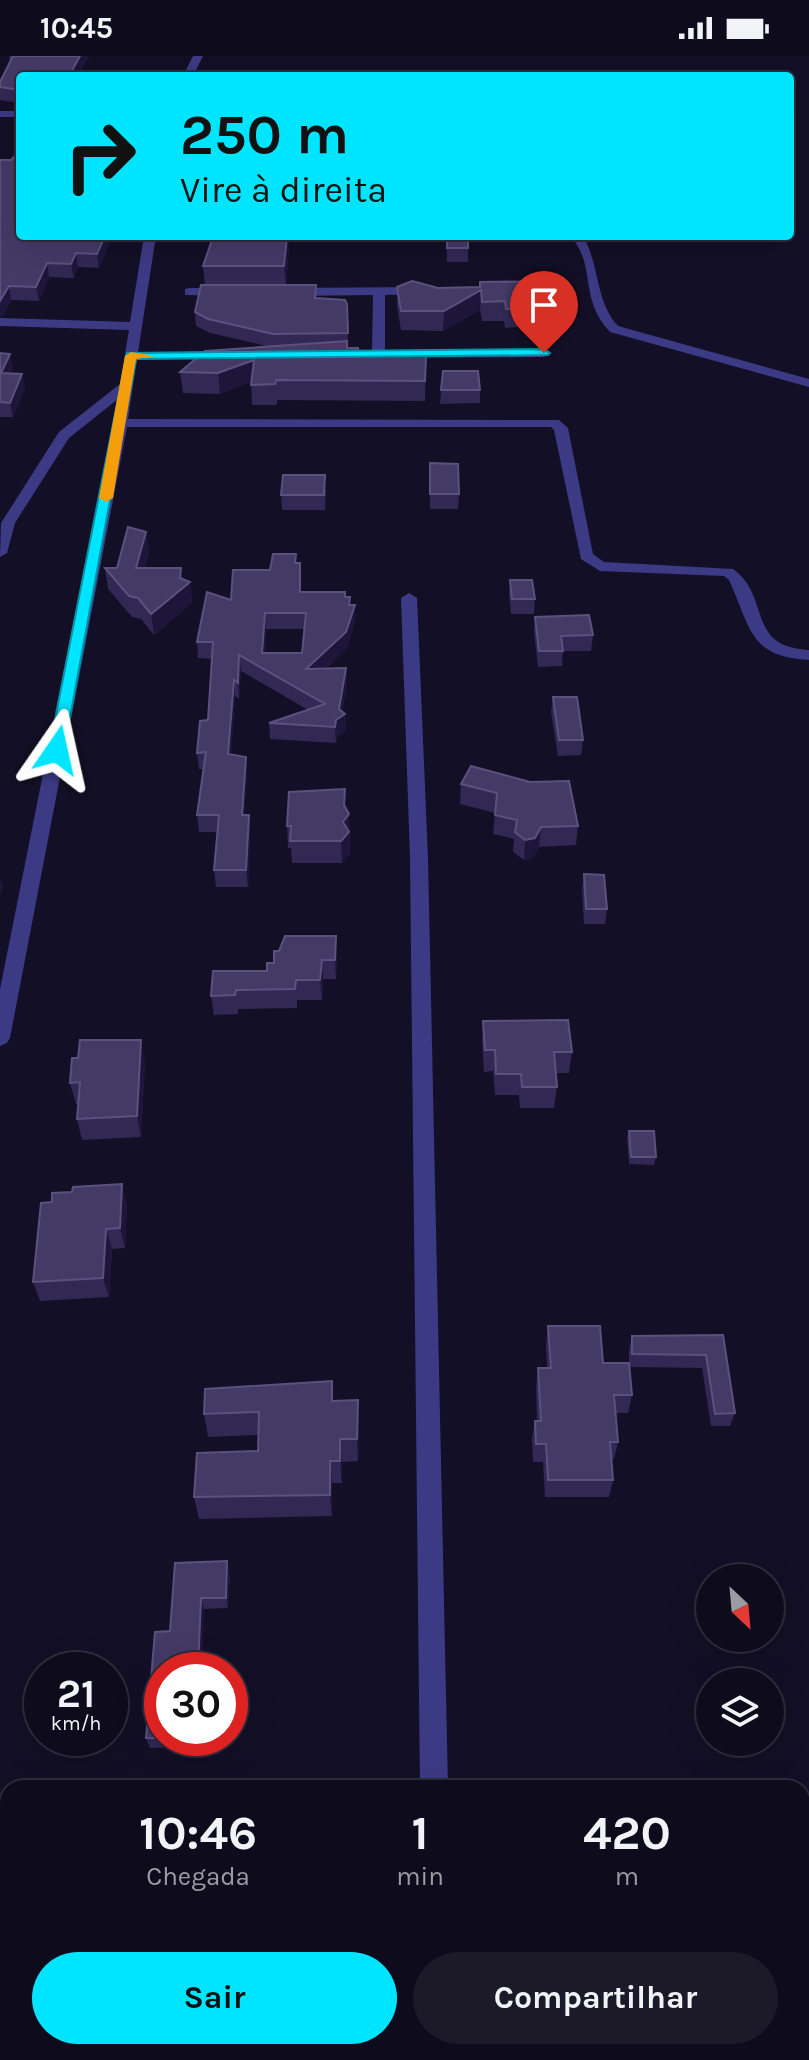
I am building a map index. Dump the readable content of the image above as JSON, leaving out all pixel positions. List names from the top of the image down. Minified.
{"north":"bottom right","page":{"status":"10:45","turn":["250 m","Vire à direita"],"speed":"21 km/h","limit":"30","eta":["10:46","Chegada","1","min","420","m"],"buttons":["Sair","Compartilhar"]}}
